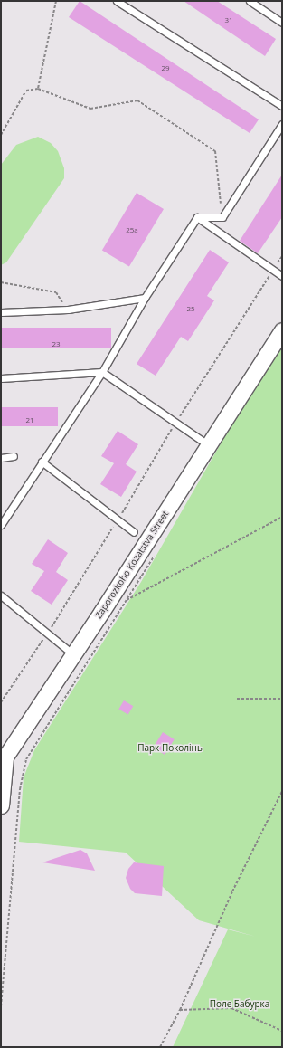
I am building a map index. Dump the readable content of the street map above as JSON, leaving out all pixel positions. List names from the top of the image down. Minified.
{"streets":{"street":["Zaporozkoho Kozatstva Street"]},"parks":["Парк Поколінь","Поле Бабурка"],"house_numbers":["31","29","25а","25","23","21"]}
